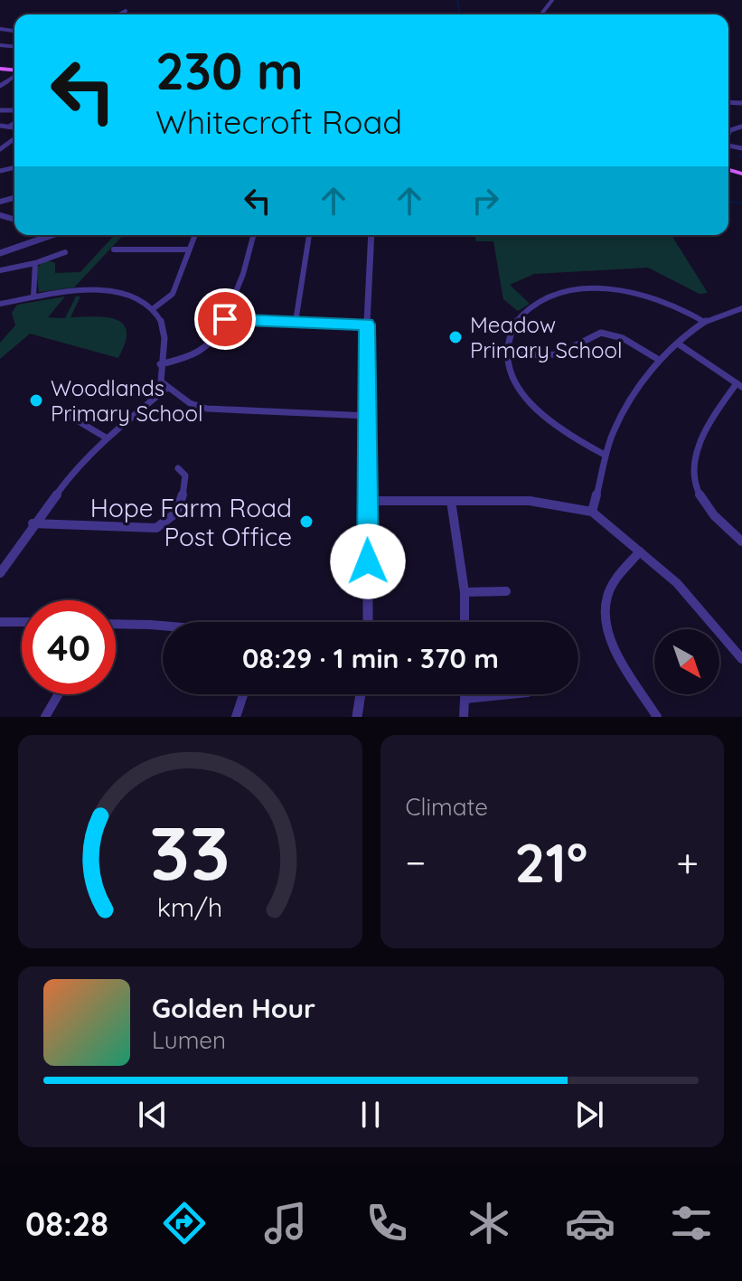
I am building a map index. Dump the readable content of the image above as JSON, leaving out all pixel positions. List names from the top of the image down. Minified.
{"places":["Meadow Primary School","Woodlands Primary School","Hope Farm Road Post Office"],"north":"bottom right","page":{"turn":["230 m","Whitecroft Road"],"limit":"40","trip":"08:29 · 1 min · 370 m","tile":"Climate","heat":["−","21°","+"],"song":["Golden Hour","Lumen"],"tabs":"08:28","gauge":["33","km/h"]}}
